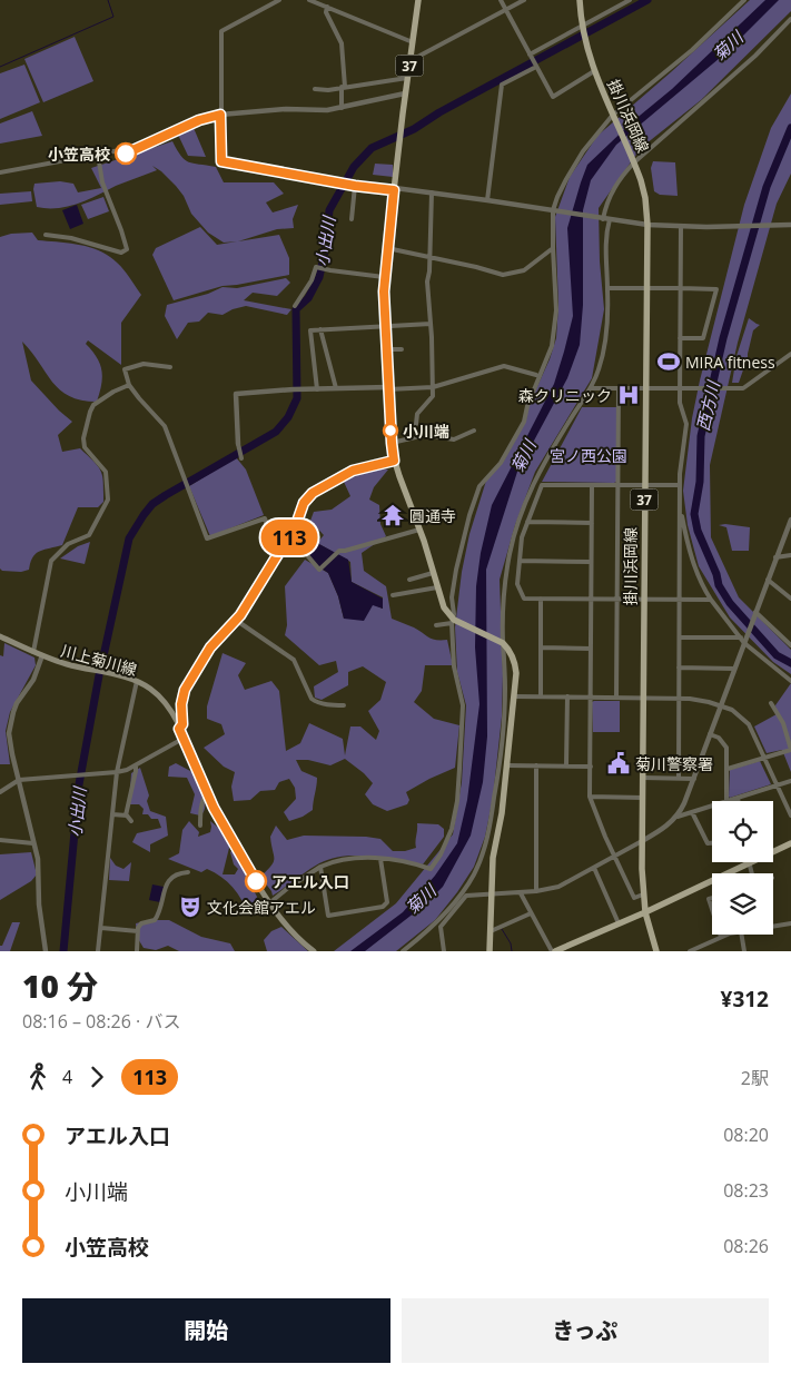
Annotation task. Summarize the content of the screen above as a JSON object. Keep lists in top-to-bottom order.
{
  "streets": {
    "main road": ["37", "掛川浜岡線", "川上菊川線"]
  },
  "water": ["菊川", "小出川", "西方川"],
  "parks": ["宮ノ西公園"],
  "places": {
    "other": ["小笠高校", "小川端", "アエル入口"],
    "sports": ["MIRA fitness"],
    "hospital": ["森クリニック"],
    "temple": ["圓通寺"],
    "public building": ["菊川警察署"],
    "theatre": ["文化会館アエル"]
  },
  "lines": ["bus line 113"],
  "page": {
    "on_map": "113",
    "heading": ["10 分", "08:16 – 08:26 · バス", "¥312"],
    "legs": ["4", "113", "2駅"],
    "list": [
      {
        "name": "アエル入口",
        "value": "08:20"
      },
      {
        "name": "小川端",
        "value": "08:23"
      },
      {
        "name": "小笠高校",
        "value": "08:26"
      }
    ],
    "buttons": ["開始", "きっぷ"]
  }
}
